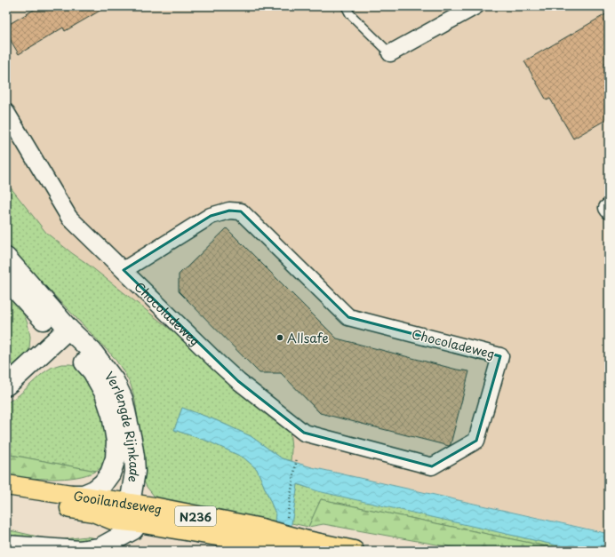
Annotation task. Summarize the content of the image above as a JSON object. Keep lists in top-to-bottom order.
{
  "streets": {
    "main road": ["Gooilandseweg", "N236"],
    "street": ["Chocoladeweg", "Verlengde Rijnkade"]
  },
  "crossings": [
    ["Verlengde Rijnkade", "Gooilandseweg"]
  ],
  "places": ["Allsafe"]
}
